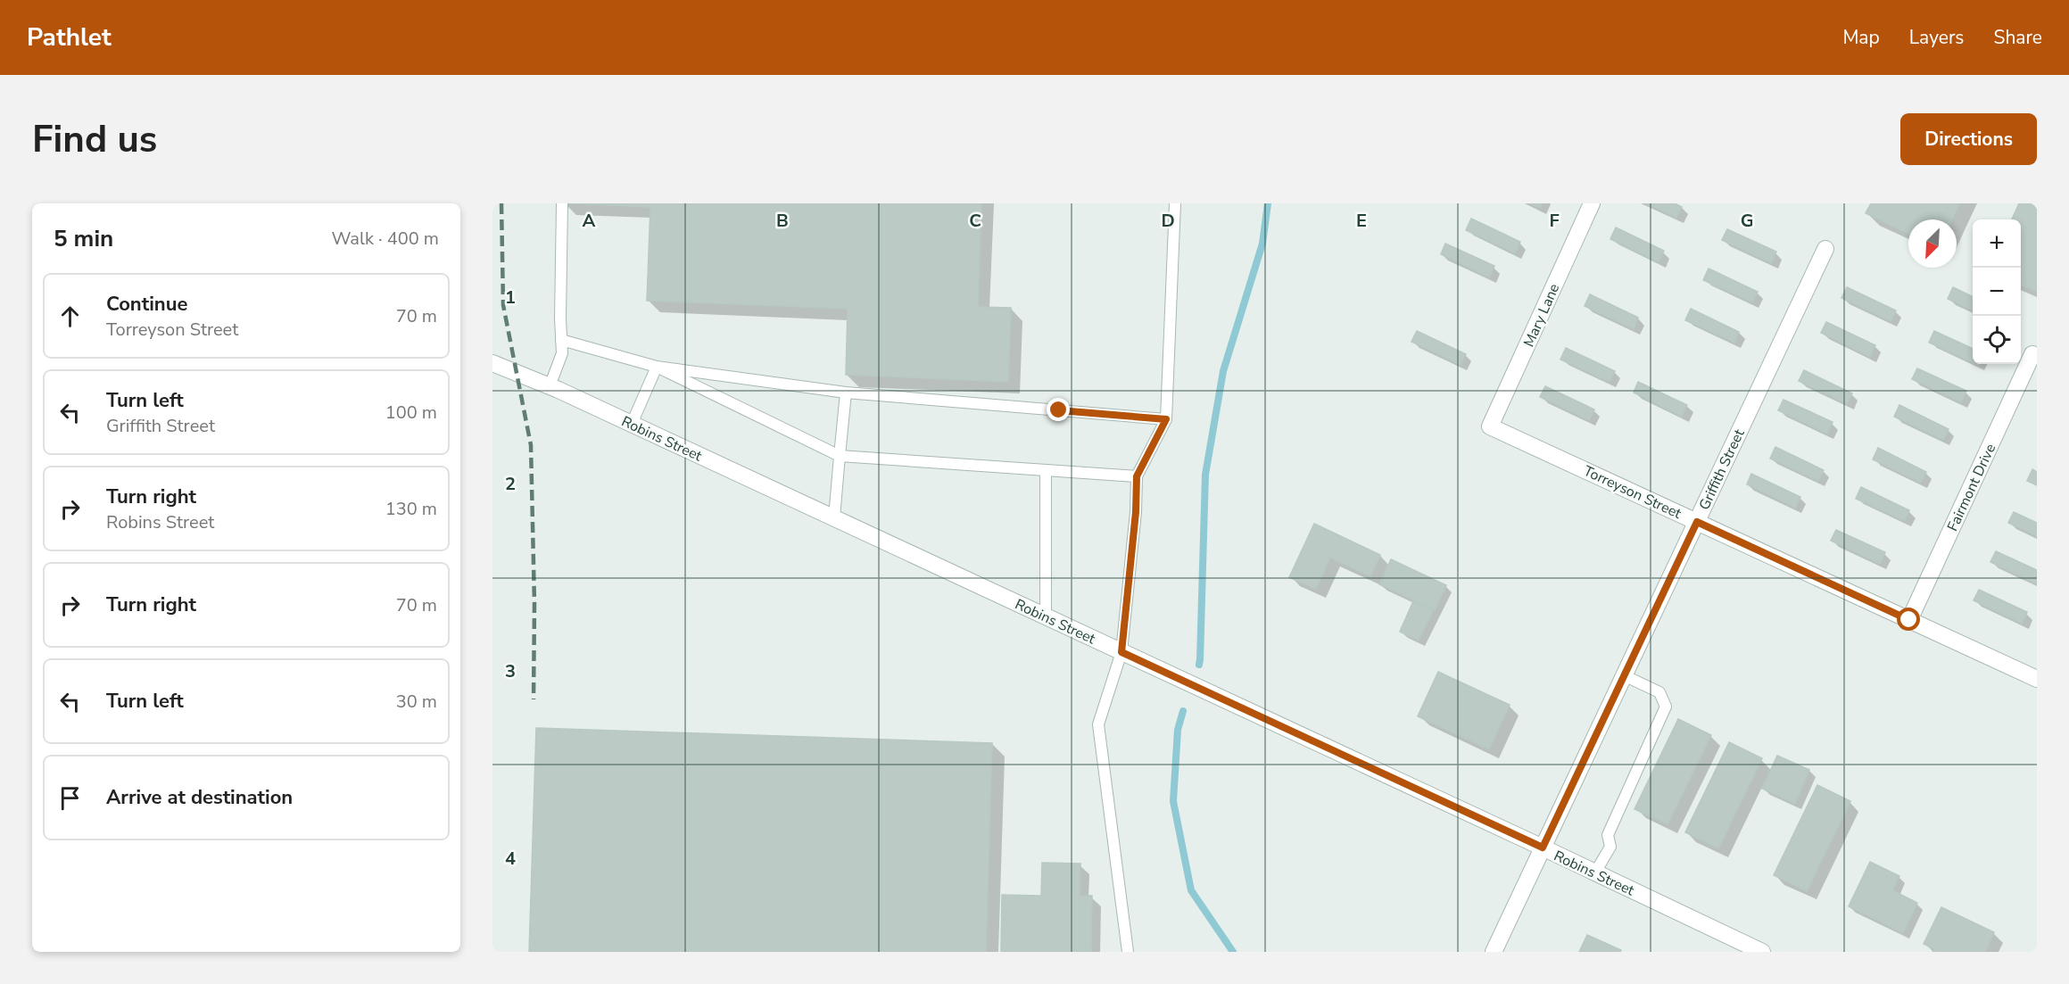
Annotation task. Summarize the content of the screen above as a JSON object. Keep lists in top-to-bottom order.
{
  "streets": {
    "street": [
      "Mary Lane",
      "Robins Street",
      "Griffith Street",
      "Fairmont Drive",
      "Torreyson Street"
    ]
  },
  "crossings": [
    ["Mary Lane", "Torreyson Street"],
    ["Robins Street", "Griffith Street"],
    ["Griffith Street", "Torreyson Street"],
    ["Fairmont Drive", "Torreyson Street"]
  ],
  "north": "bottom left",
  "page": {
    "header": "Pathlet",
    "nav": ["Map", "Layers", "Share"],
    "buttons": "Directions",
    "title": "Find us",
    "heading": ["5 min", "Walk · 400 m"],
    "map_buttons": ["+", "−"],
    "list": [
      ["Continue", "Torreyson Street", "70 m"],
      ["Turn left", "Griffith Street", "100 m"],
      ["Turn right", "Robins Street", "130 m"],
      ["Turn right", "70 m"],
      ["Turn left", "30 m"],
      "Arrive at destination"
    ]
  },
  "grid": {
    "columns": [
      "A",
      "B",
      "C",
      "D",
      "E",
      "F",
      "G"
    ],
    "rows": [
      "1",
      "2",
      "3",
      "4"
    ]
  }
}
